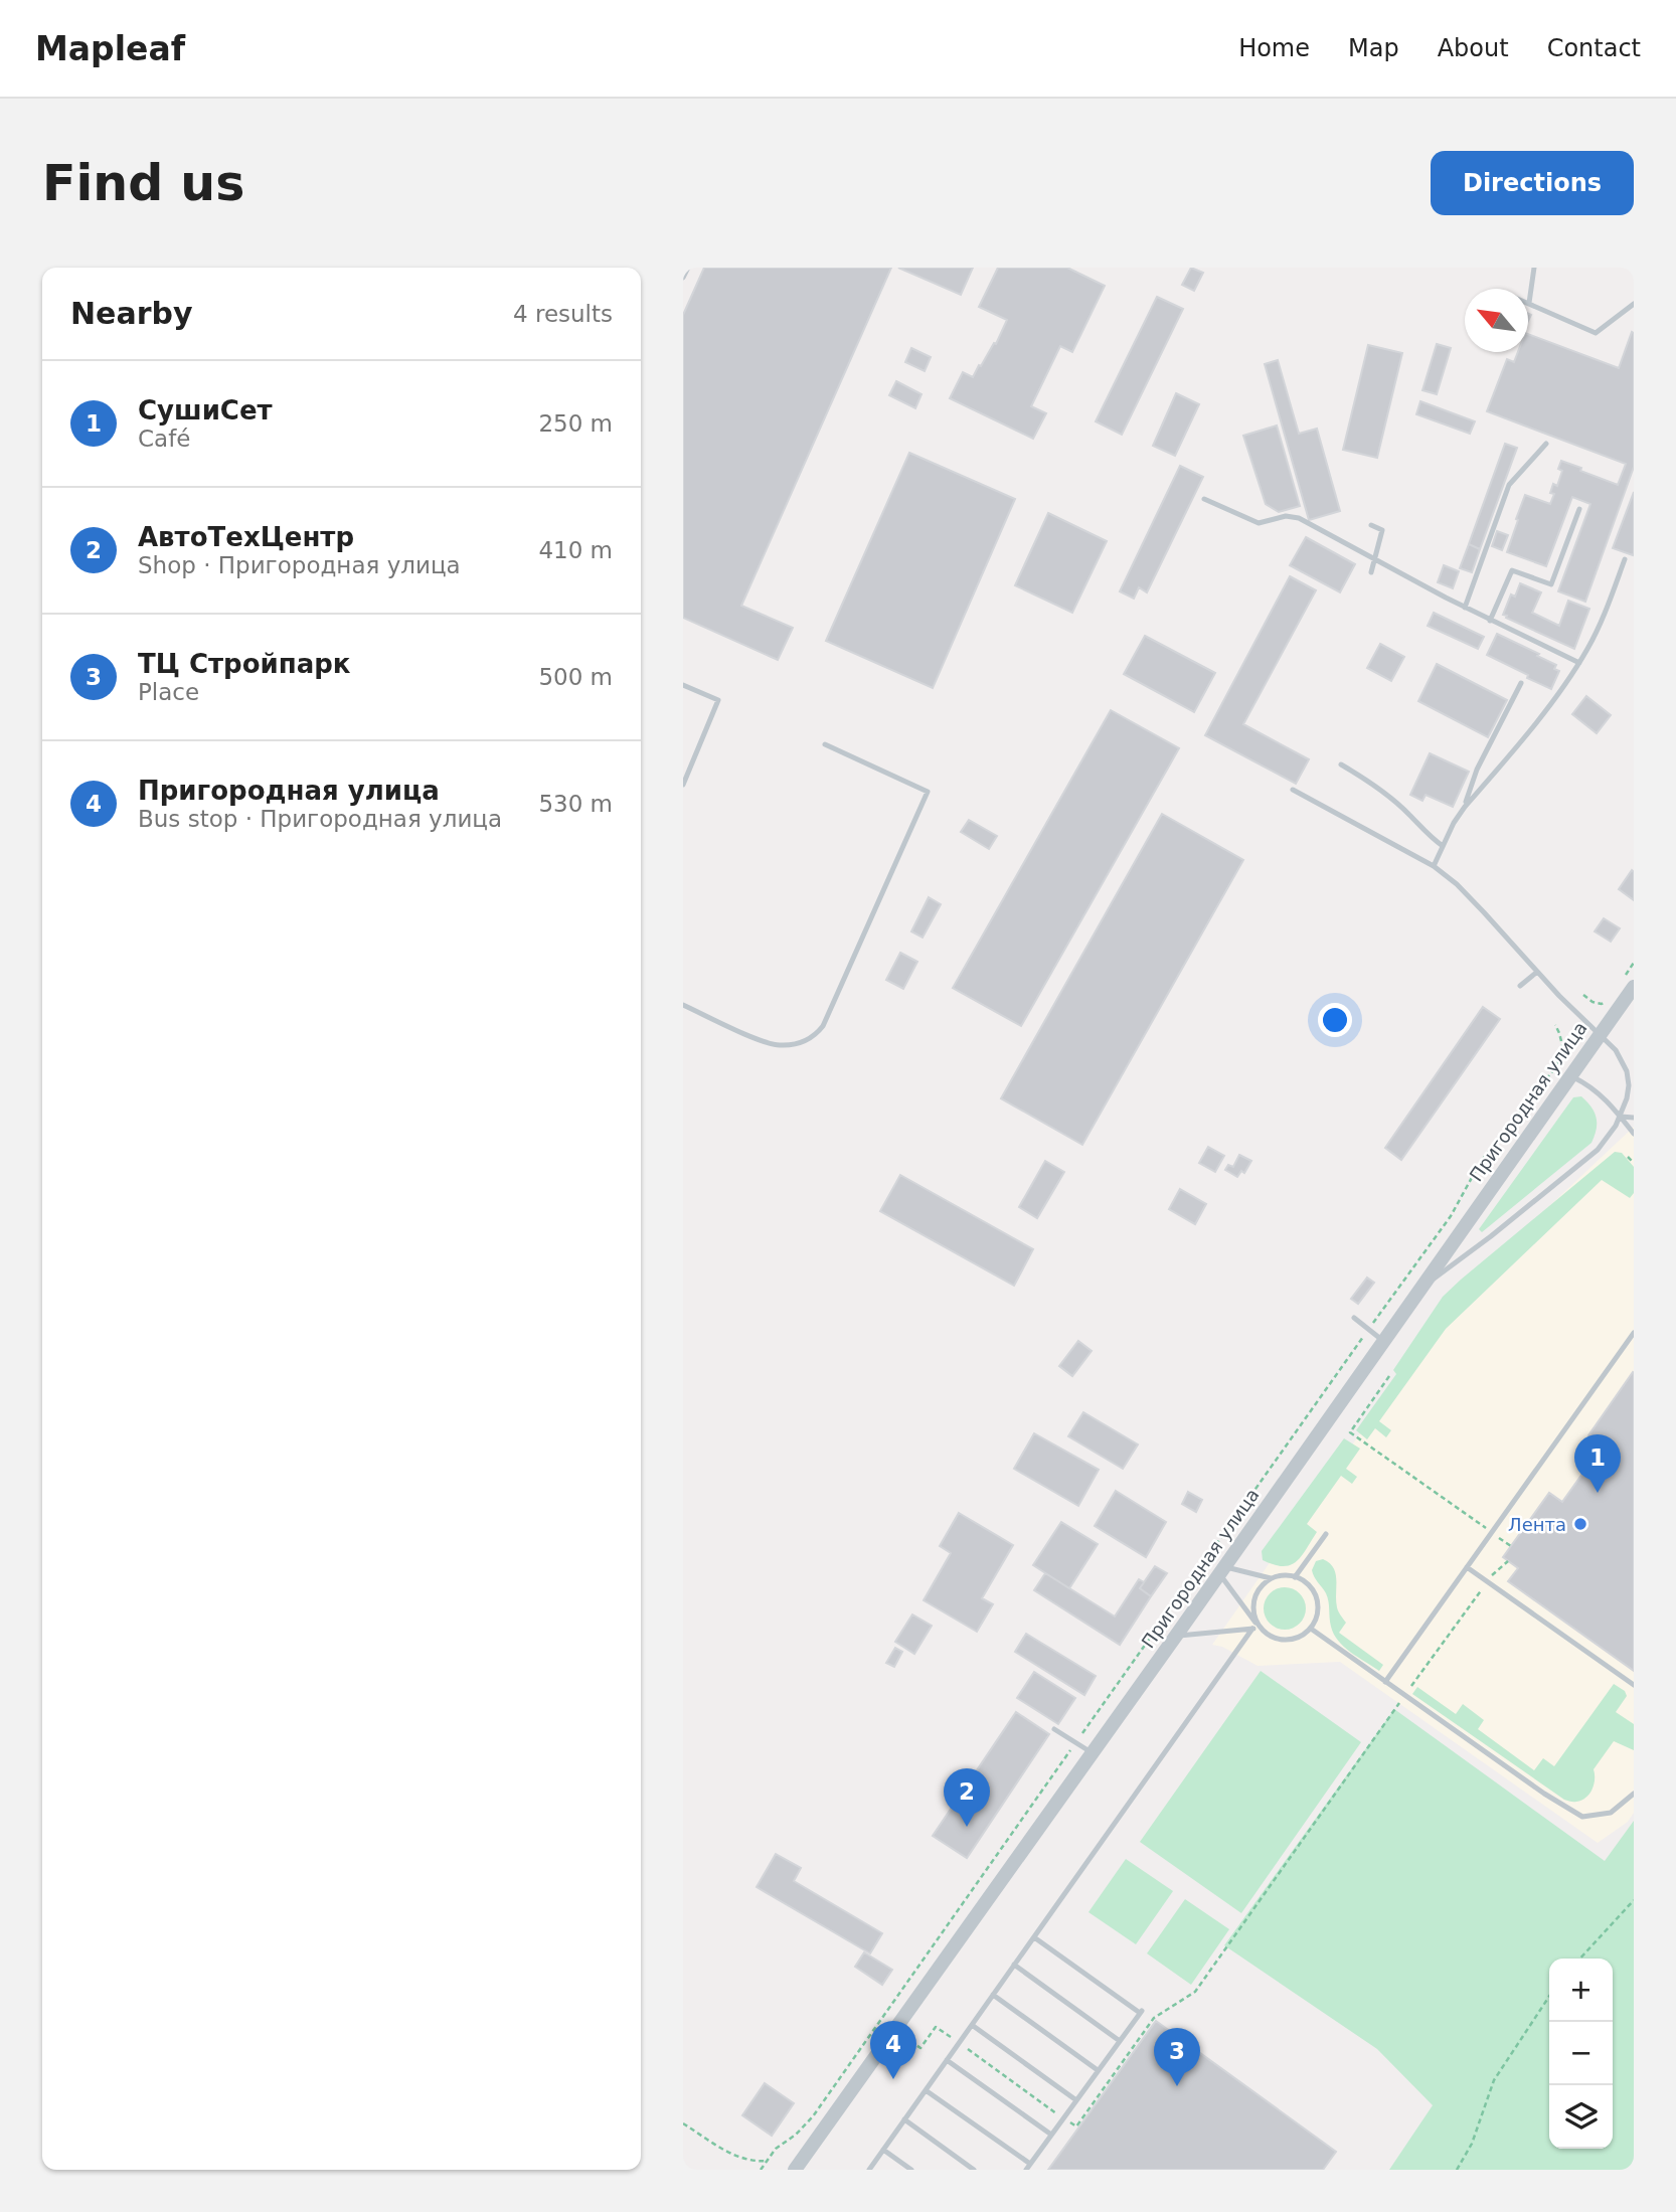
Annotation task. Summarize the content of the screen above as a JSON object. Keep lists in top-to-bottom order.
{
  "streets": {
    "street": ["Пригородная улица"]
  },
  "places": ["Лента"],
  "north": "top left",
  "page": {
    "header": "Mapleaf",
    "nav": [
      "Home",
      "Map",
      "About",
      "Contact"
    ],
    "buttons": "Directions",
    "title": "Find us",
    "heading": ["Nearby", "4 results"],
    "list": [
      {
        "mark": "1",
        "name": "СушиСет",
        "note": "Café",
        "value": "250 m"
      },
      {
        "mark": "2",
        "name": "АвтоТехЦентр",
        "note": "Shop · Пригородная улица",
        "value": "410 m"
      },
      {
        "mark": "3",
        "name": "ТЦ Стройпарк",
        "note": "Place",
        "value": "500 m"
      },
      {
        "mark": "4",
        "name": "Пригородная улица",
        "note": "Bus stop · Пригородная улица",
        "value": "530 m"
      }
    ],
    "pins": [
      "1",
      "2",
      "4",
      "3"
    ],
    "map_buttons": ["+", "−"]
  }
}
